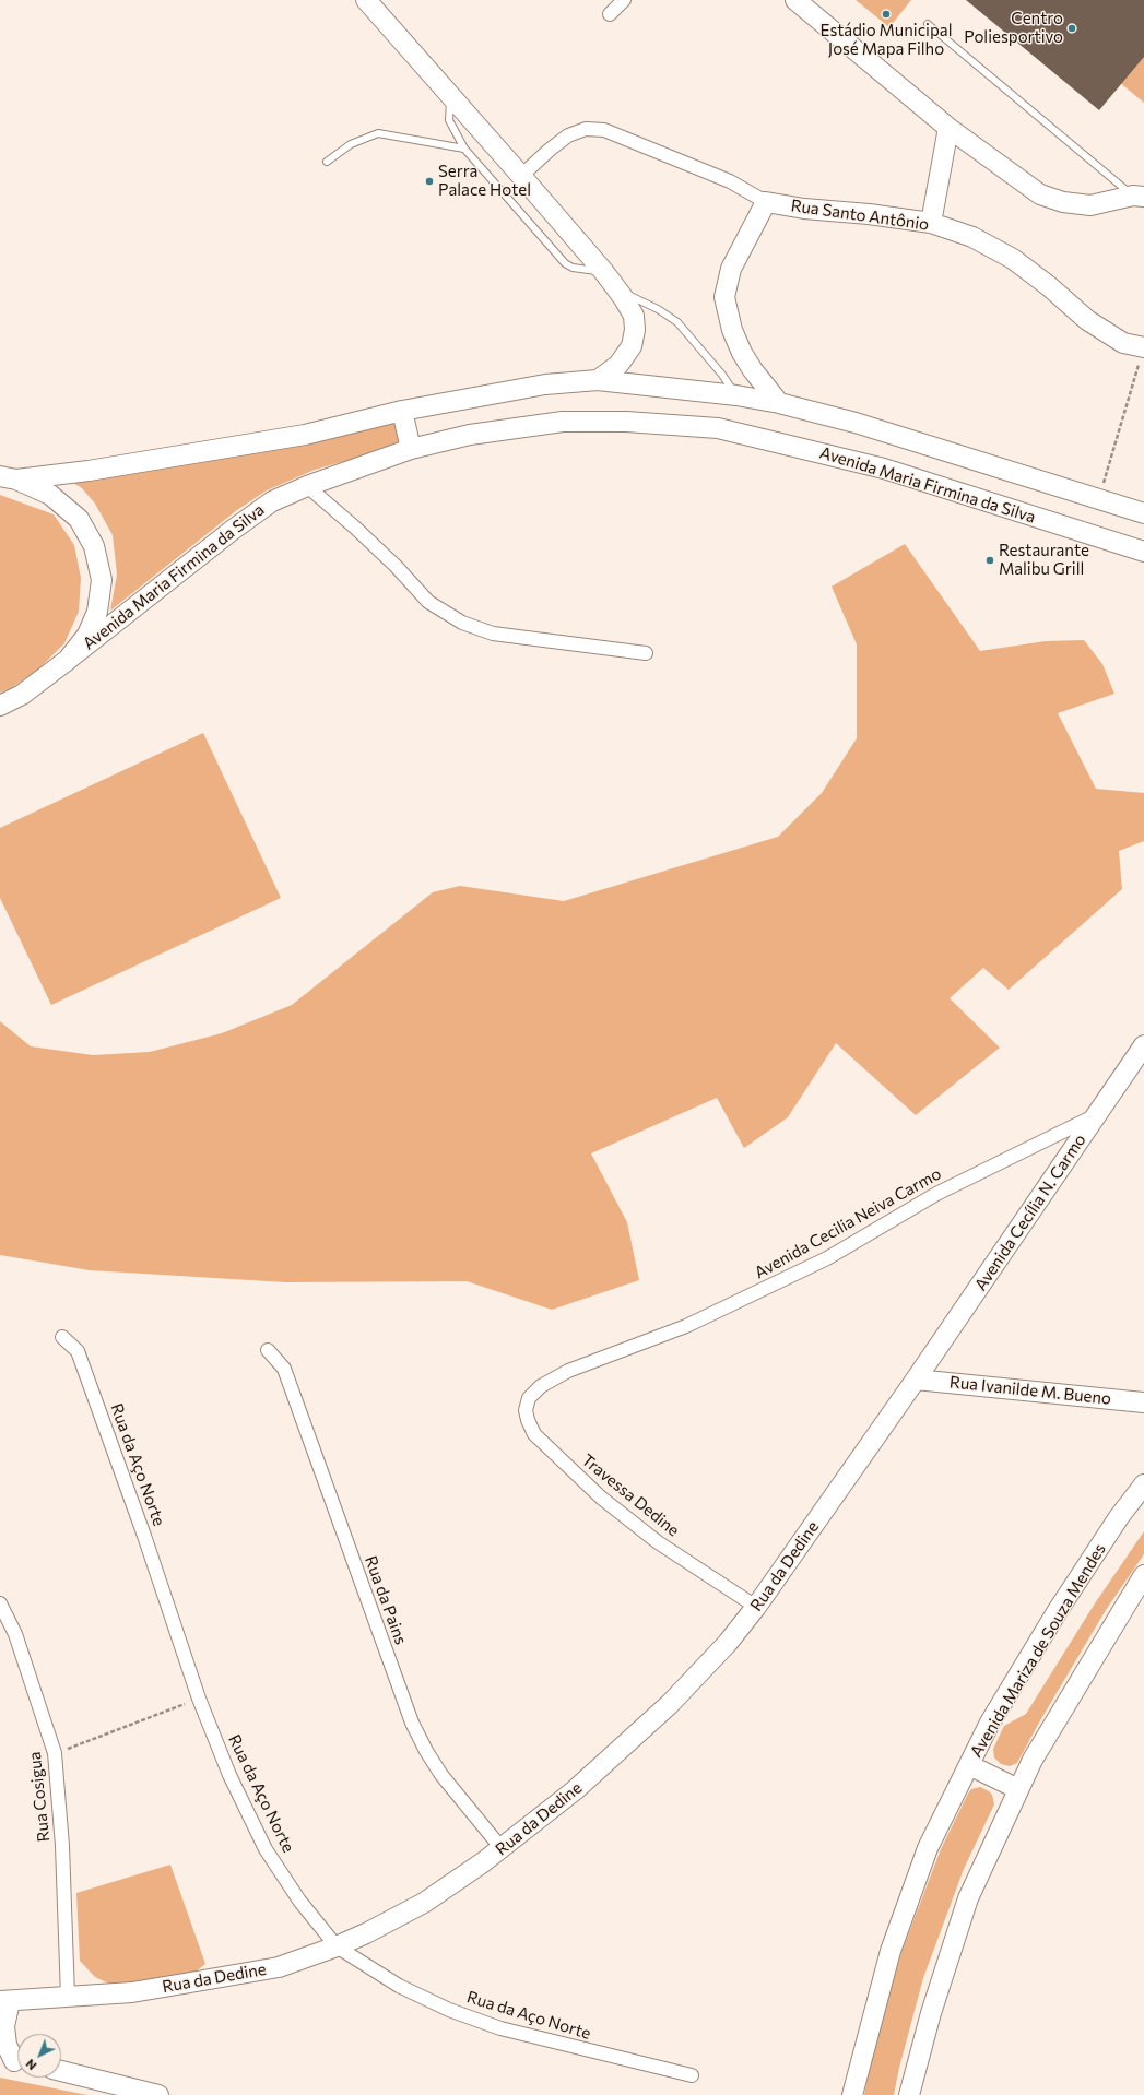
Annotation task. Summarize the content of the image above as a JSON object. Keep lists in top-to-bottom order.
{
  "streets": {
    "main road": [
      "Rua Santo Antônio",
      "Avenida Maria Firmina da Silva",
      "Avenida Cecília N. Carmo",
      "Rua Ivanilde M. Bueno",
      "Rua da Dedine",
      "Avenida Mariza de Souza Mendes"
    ],
    "street": [
      "Avenida Cecilia Neiva Carmo",
      "Rua da Aço Norte",
      "Travessa Dedine",
      "Rua da Pains",
      "Rua Cosigua"
    ]
  },
  "crossings": [
    ["Avenida Cecília N. Carmo", "Avenida Cecilia Neiva Carmo"],
    ["Avenida Cecília N. Carmo", "Rua Ivanilde M. Bueno"],
    ["Avenida Cecília N. Carmo", "Rua da Dedine"],
    ["Avenida Cecilia Neiva Carmo", "Travessa Dedine"],
    ["Rua Ivanilde M. Bueno", "Rua da Dedine"],
    ["Rua da Aço Norte", "Rua da Dedine"],
    ["Travessa Dedine", "Rua da Dedine"],
    ["Rua da Dedine", "Rua da Pains"],
    ["Rua da Dedine", "Rua Cosigua"]
  ],
  "places": [
    "Estádio Municipal José Mapa Filho",
    "Centro Poliesportivo",
    "Serra Palace Hotel",
    "Restaurante Malibu Grill"
  ],
  "north": "bottom left"
}
